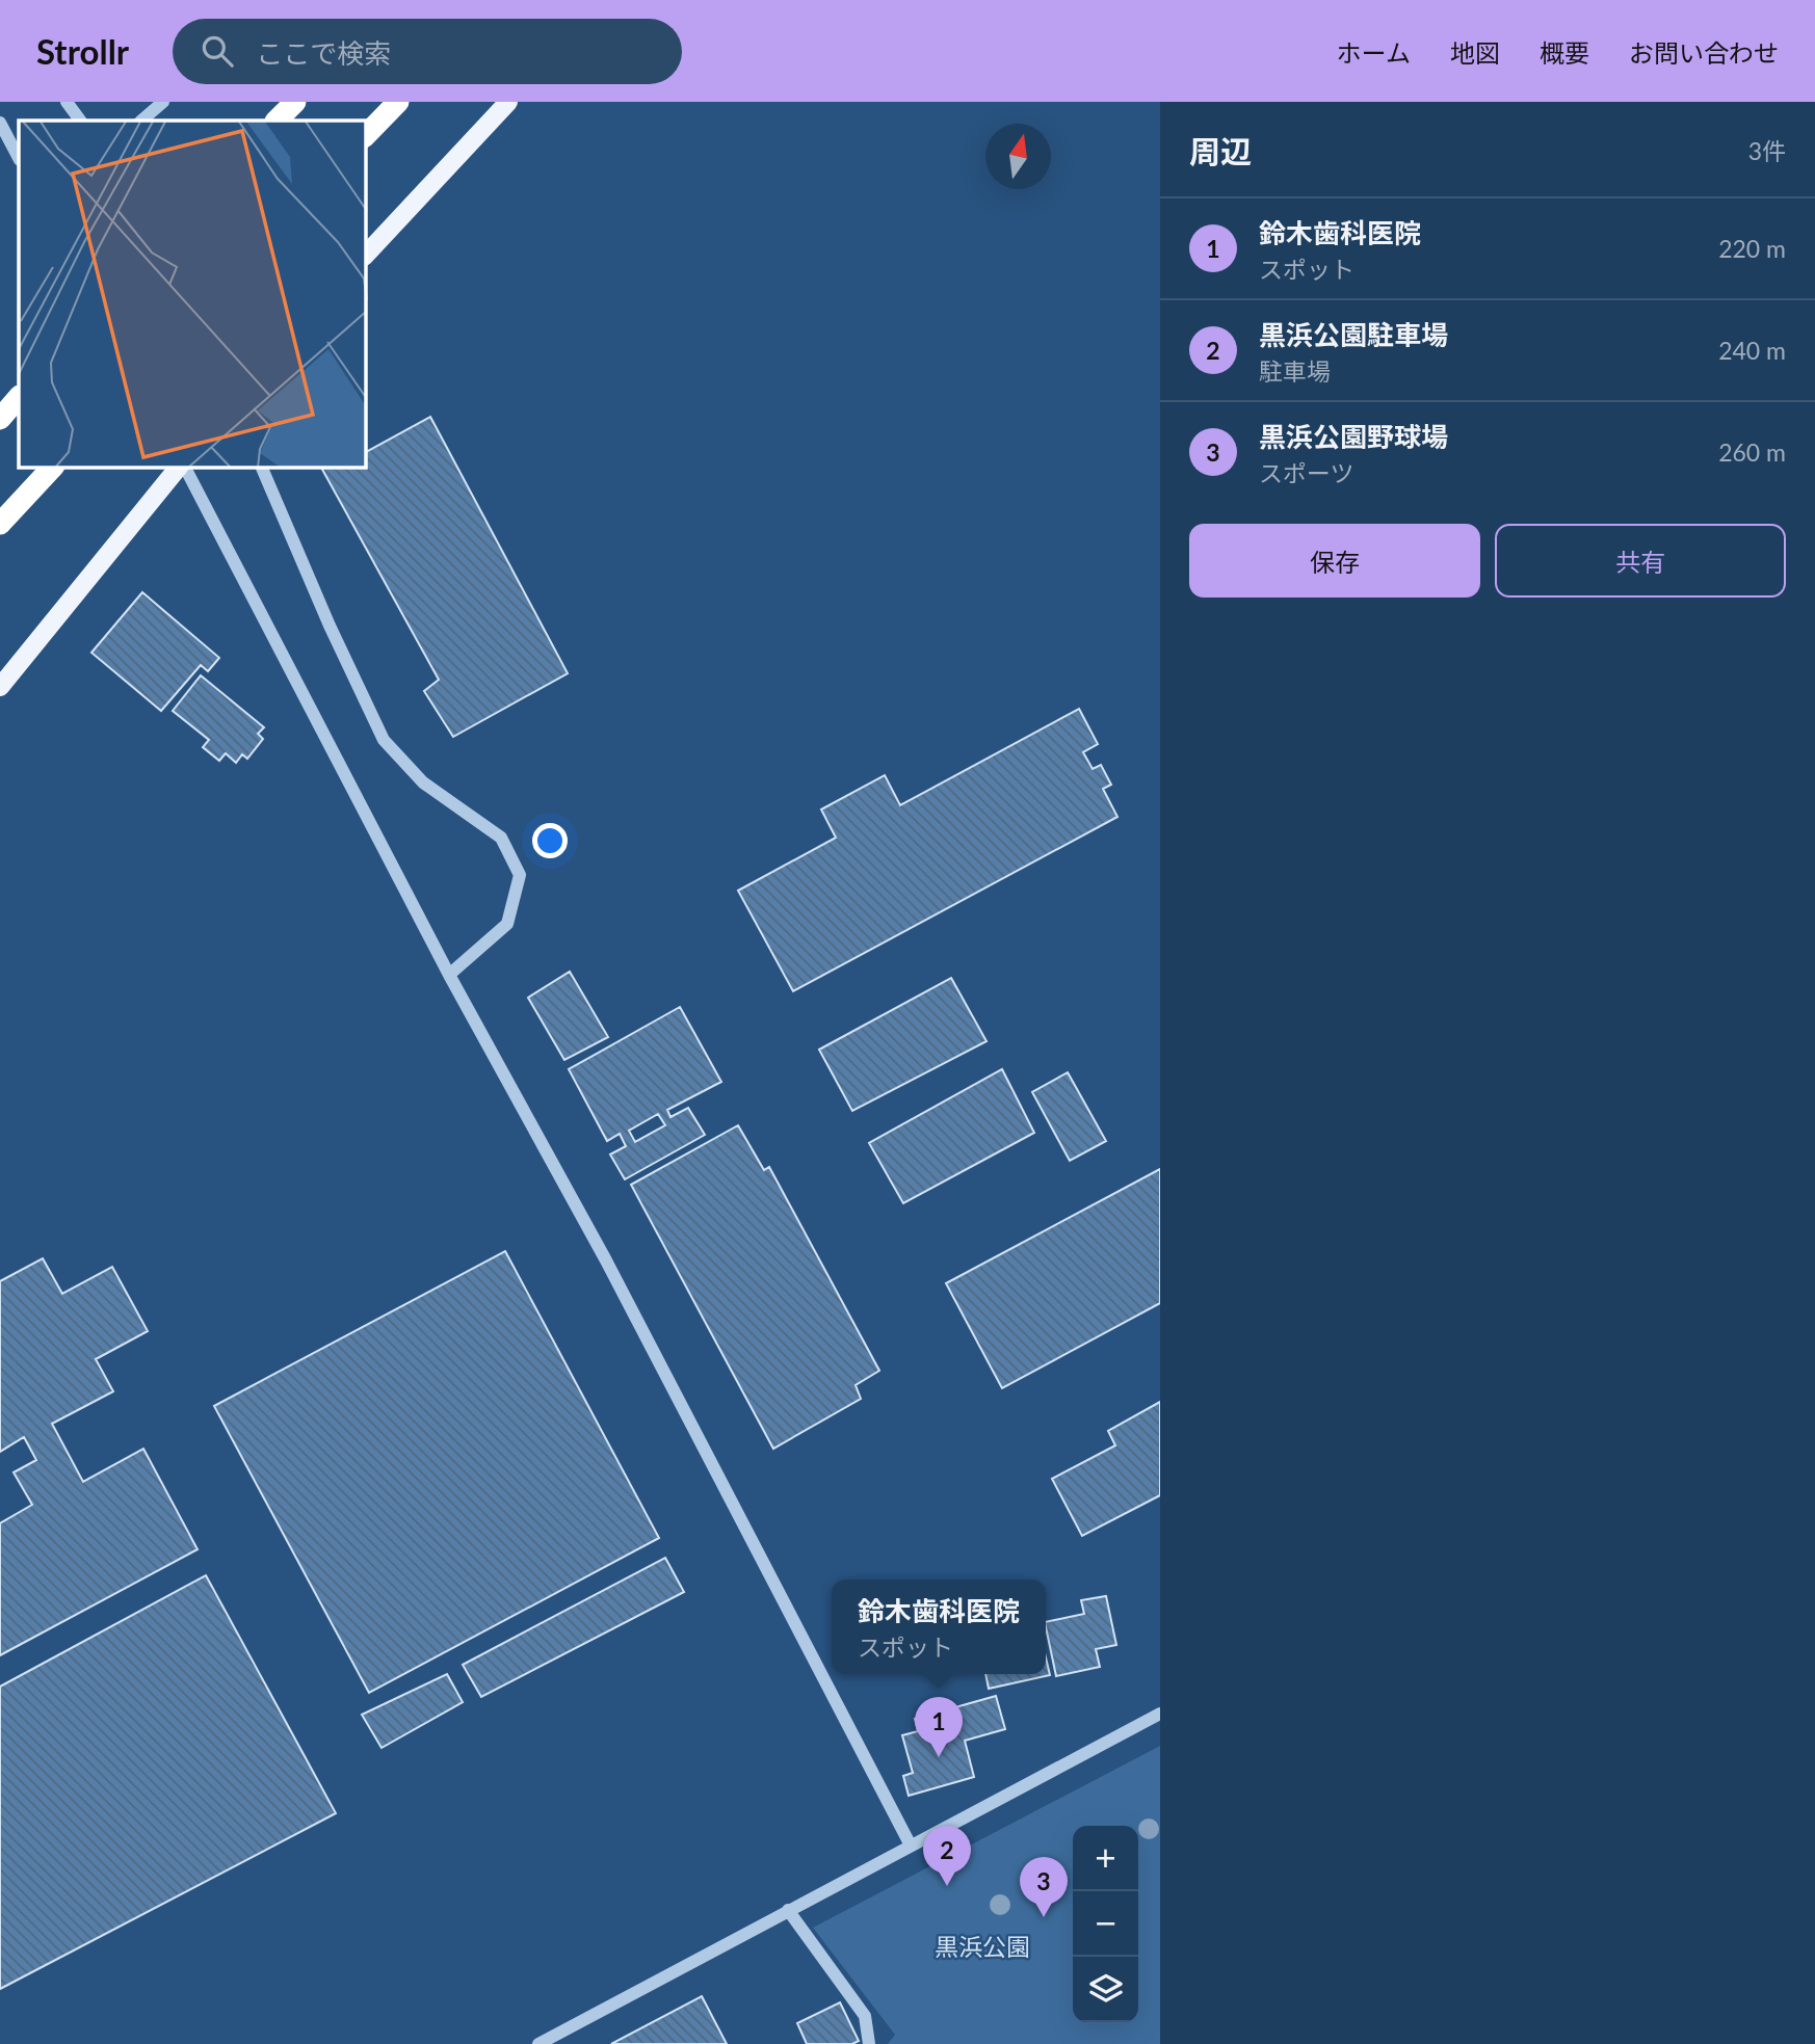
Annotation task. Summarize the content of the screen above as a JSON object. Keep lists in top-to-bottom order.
{
  "parks": ["黒浜公園"],
  "north": "top",
  "page": {
    "header": "Strollr",
    "search": "ここで検索",
    "nav": [
      "ホーム",
      "地図",
      "概要",
      "お問い合わせ"
    ],
    "heading": ["周辺", "3件"],
    "list": [
      {
        "mark": "1",
        "name": "鈴木歯科医院",
        "note": "スポット",
        "value": "220 m"
      },
      {
        "mark": "2",
        "name": "黒浜公園駐車場",
        "note": "駐車場",
        "value": "240 m"
      },
      {
        "mark": "3",
        "name": "黒浜公園野球場",
        "note": "スポーツ",
        "value": "260 m"
      }
    ],
    "buttons": ["保存", "共有"],
    "popup": ["鈴木歯科医院", "スポット"],
    "pins": ["1", "2", "3"],
    "map_buttons": ["+", "−"]
  }
}
